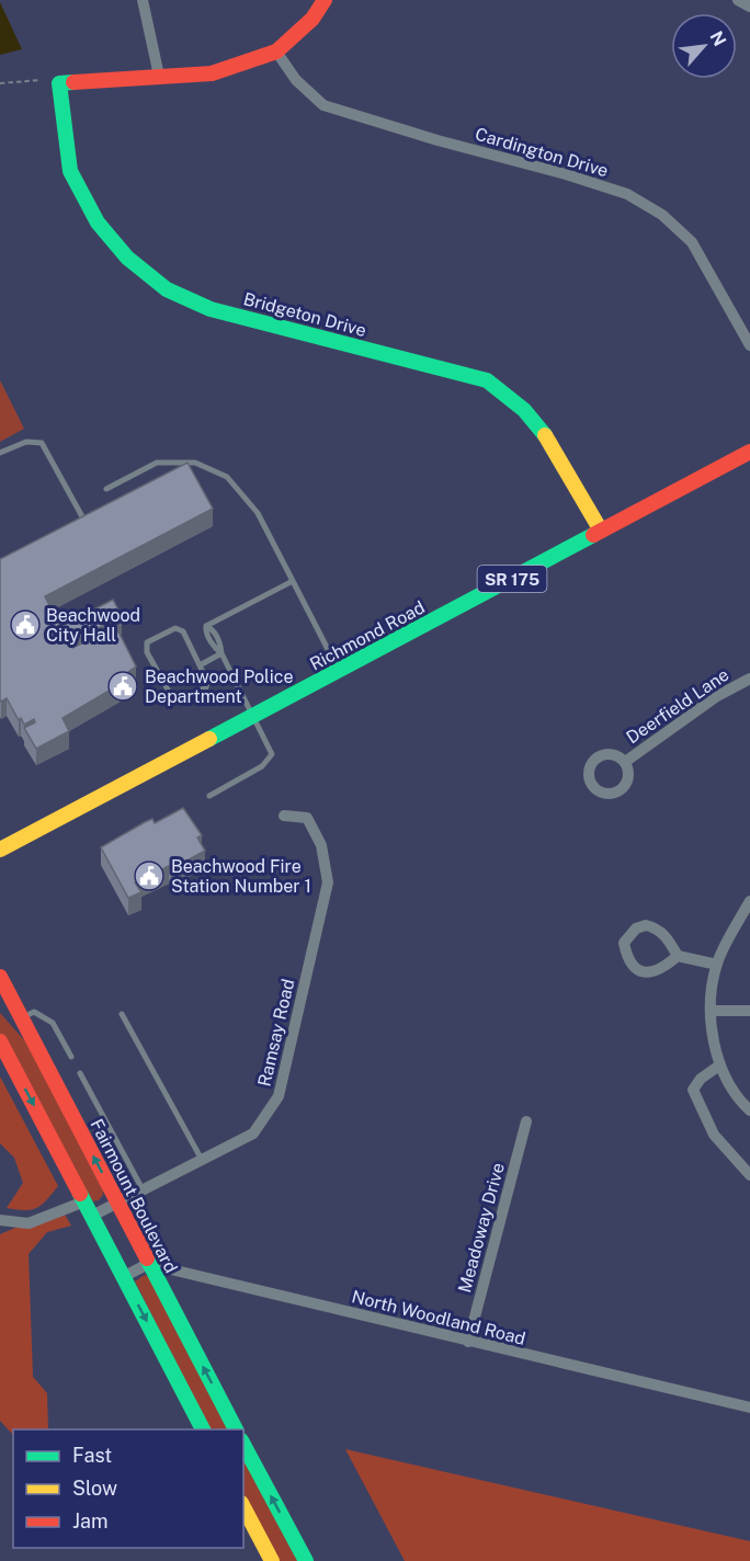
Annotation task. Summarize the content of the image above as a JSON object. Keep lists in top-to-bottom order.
{
  "streets": {
    "street": [
      "Cardington Drive",
      "Bridgeton Drive",
      "SR 175",
      "Richmond Road",
      "Deerfield Lane",
      "Ramsay Road",
      "Fairmount Boulevard",
      "Meadoway Drive",
      "North Woodland Road"
    ]
  },
  "crossings": [
    ["Bridgeton Drive", "Richmond Road"],
    ["Ramsay Road", "Fairmount Boulevard"],
    ["Fairmount Boulevard", "North Woodland Road"],
    ["Meadoway Drive", "North Woodland Road"]
  ],
  "places": {
    "public building": ["Beachwood City Hall", "Beachwood Police Department", "Beachwood Fire Station Number 1"]
  },
  "legend": ["Fast", "Slow", "Jam"],
  "north": "top right"
}
